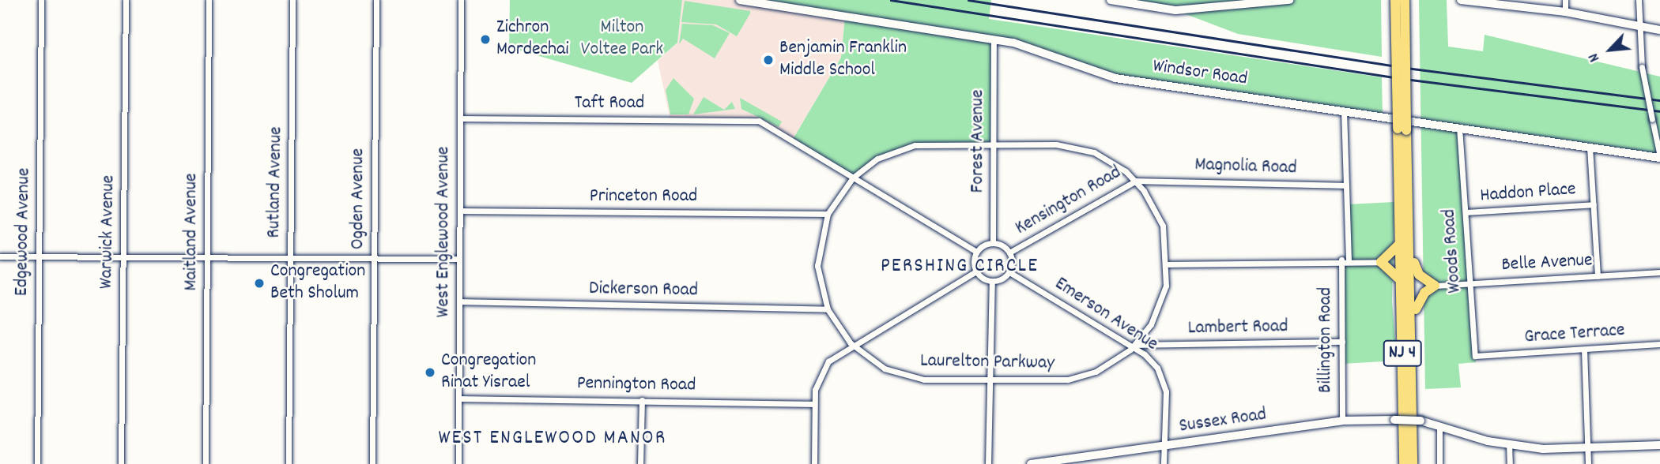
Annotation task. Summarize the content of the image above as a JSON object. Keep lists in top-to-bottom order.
{
  "streets": {
    "highway": ["NJ 4"],
    "street": [
      "Windsor Road",
      "Taft Road",
      "Forest Avenue",
      "Magnolia Road",
      "Rutland Avenue",
      "Haddon Place",
      "Princeton Road",
      "Ogden Avenue",
      "Kensington Road",
      "Edgewood Avenue",
      "Warwick Avenue",
      "Maitland Avenue",
      "West Englewood Avenue",
      "Woods Road",
      "Belle Avenue",
      "Dickerson Road",
      "Emerson Avenue",
      "Lambert Road",
      "Grace Terrace",
      "Billington Road",
      "Laurelton Parkway",
      "Pennington Road",
      "Sussex Road"
    ]
  },
  "crossings": [
    ["Windsor Road", "Forest Avenue"],
    ["Windsor Road", "Woods Road"],
    ["Windsor Road", "Billington Road"],
    ["Taft Road", "West Englewood Avenue"],
    ["Forest Avenue", "Kensington Road"],
    ["Forest Avenue", "Emerson Avenue"],
    ["Magnolia Road", "Kensington Road"],
    ["Magnolia Road", "Billington Road"],
    ["Haddon Place", "Woods Road"],
    ["Princeton Road", "West Englewood Avenue"],
    ["Kensington Road", "Emerson Avenue"],
    ["West Englewood Avenue", "Dickerson Road"],
    ["West Englewood Avenue", "Pennington Road"],
    ["Woods Road", "Belle Avenue"],
    ["Woods Road", "Grace Terrace"],
    ["Dickerson Road", "Laurelton Parkway"],
    ["Emerson Avenue", "Lambert Road"],
    ["Emerson Avenue", "Laurelton Parkway"],
    ["Emerson Avenue", "Sussex Road"],
    ["Lambert Road", "Billington Road"],
    ["Lambert Road", "Laurelton Parkway"],
    ["Billington Road", "Sussex Road"]
  ],
  "districts": ["PERSHING CIRCLE", "WEST ENGLEWOOD MANOR"],
  "parks": ["Milton Voltee Park"],
  "places": [
    "Zichron Mordechai",
    "Benjamin Franklin Middle School",
    "Congregation Beth Sholum",
    "Congregation Rinat Yisrael"
  ],
  "north": "bottom left"
}
